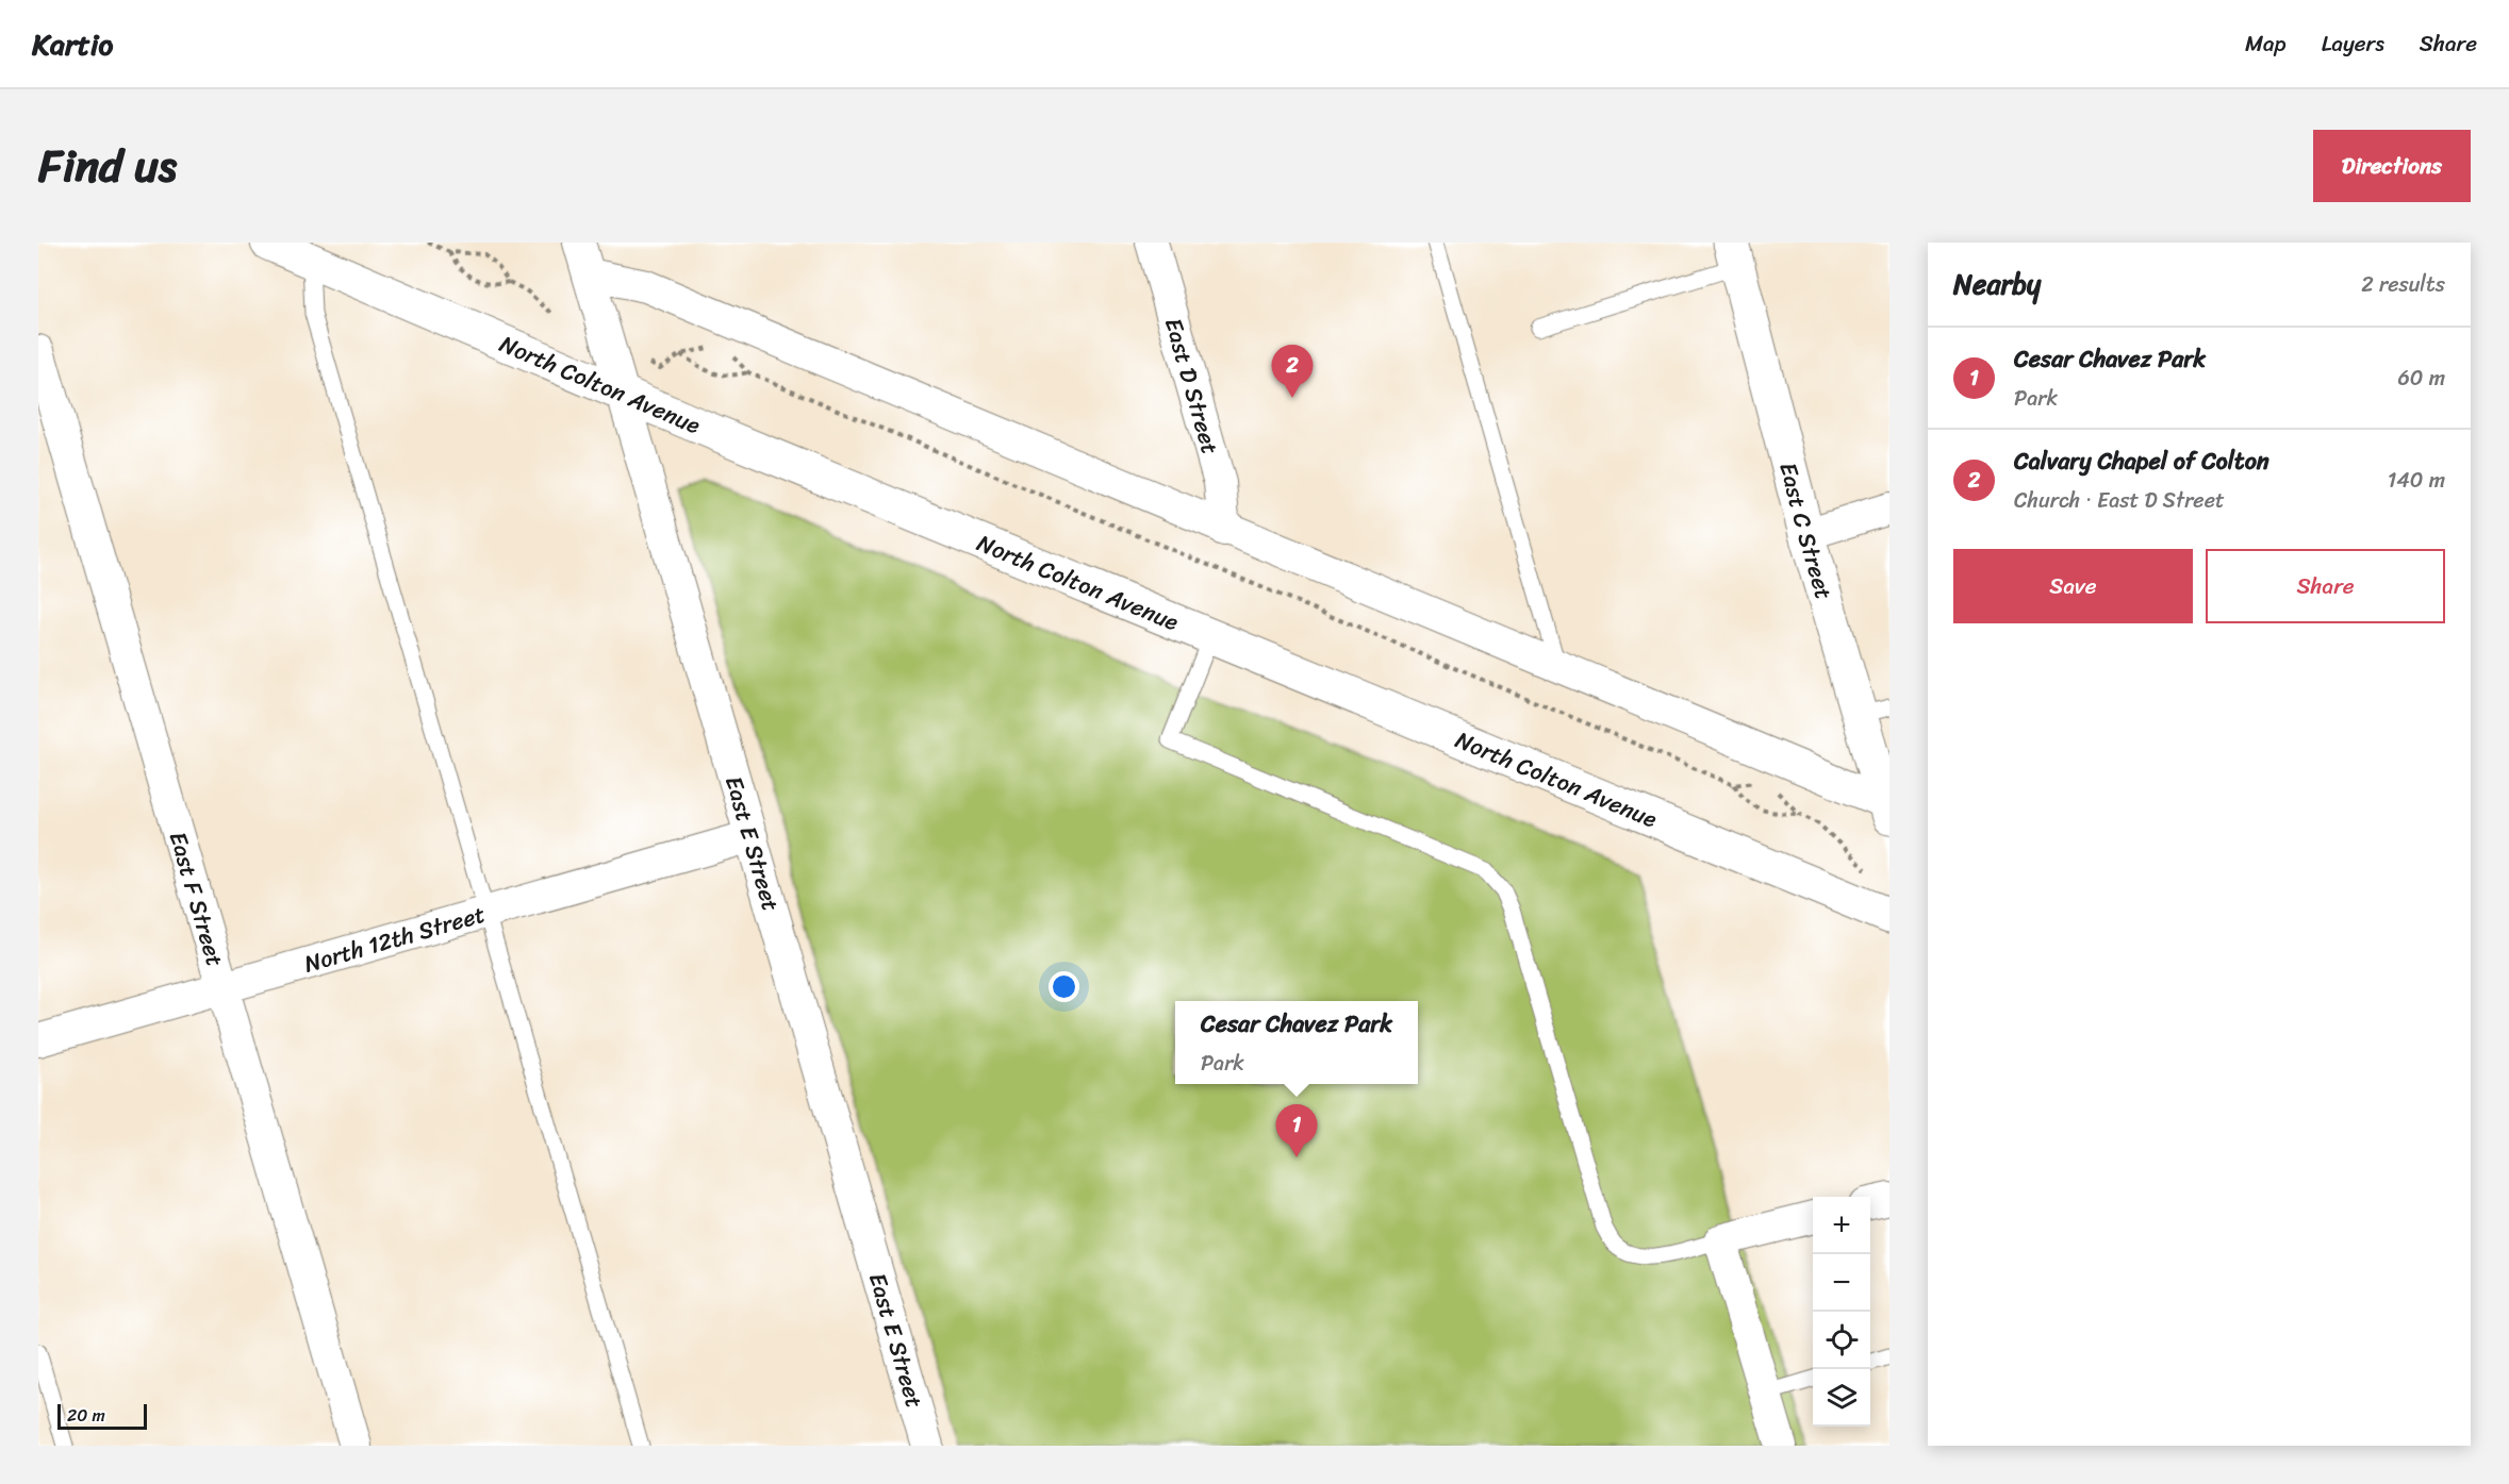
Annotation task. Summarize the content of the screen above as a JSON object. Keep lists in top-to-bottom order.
{
  "streets": {
    "street": [
      "North Colton Avenue",
      "East D Street",
      "East C Street",
      "East E Street",
      "East F Street",
      "North 12th Street"
    ]
  },
  "crossings": [
    ["North Colton Avenue", "East E Street"],
    ["East E Street", "North 12th Street"],
    ["East F Street", "North 12th Street"]
  ],
  "scale_bar": "20 m",
  "page": {
    "header": "Kartio",
    "nav": ["Map", "Layers", "Share"],
    "title": "Find us",
    "buttons": [
      "Directions",
      ["Save", "Share"]
    ],
    "heading": ["Nearby", "2 results"],
    "list": [
      {
        "mark": "1",
        "name": "Cesar Chavez Park",
        "note": "Park",
        "value": "60 m"
      },
      {
        "mark": "2",
        "name": "Calvary Chapel of Colton",
        "note": "Church · East D Street",
        "value": "140 m"
      }
    ],
    "pins": ["2", "1"],
    "popup": ["Cesar Chavez Park", "Park"],
    "map_buttons": ["+", "−"],
    "scale": "20 m"
  }
}
